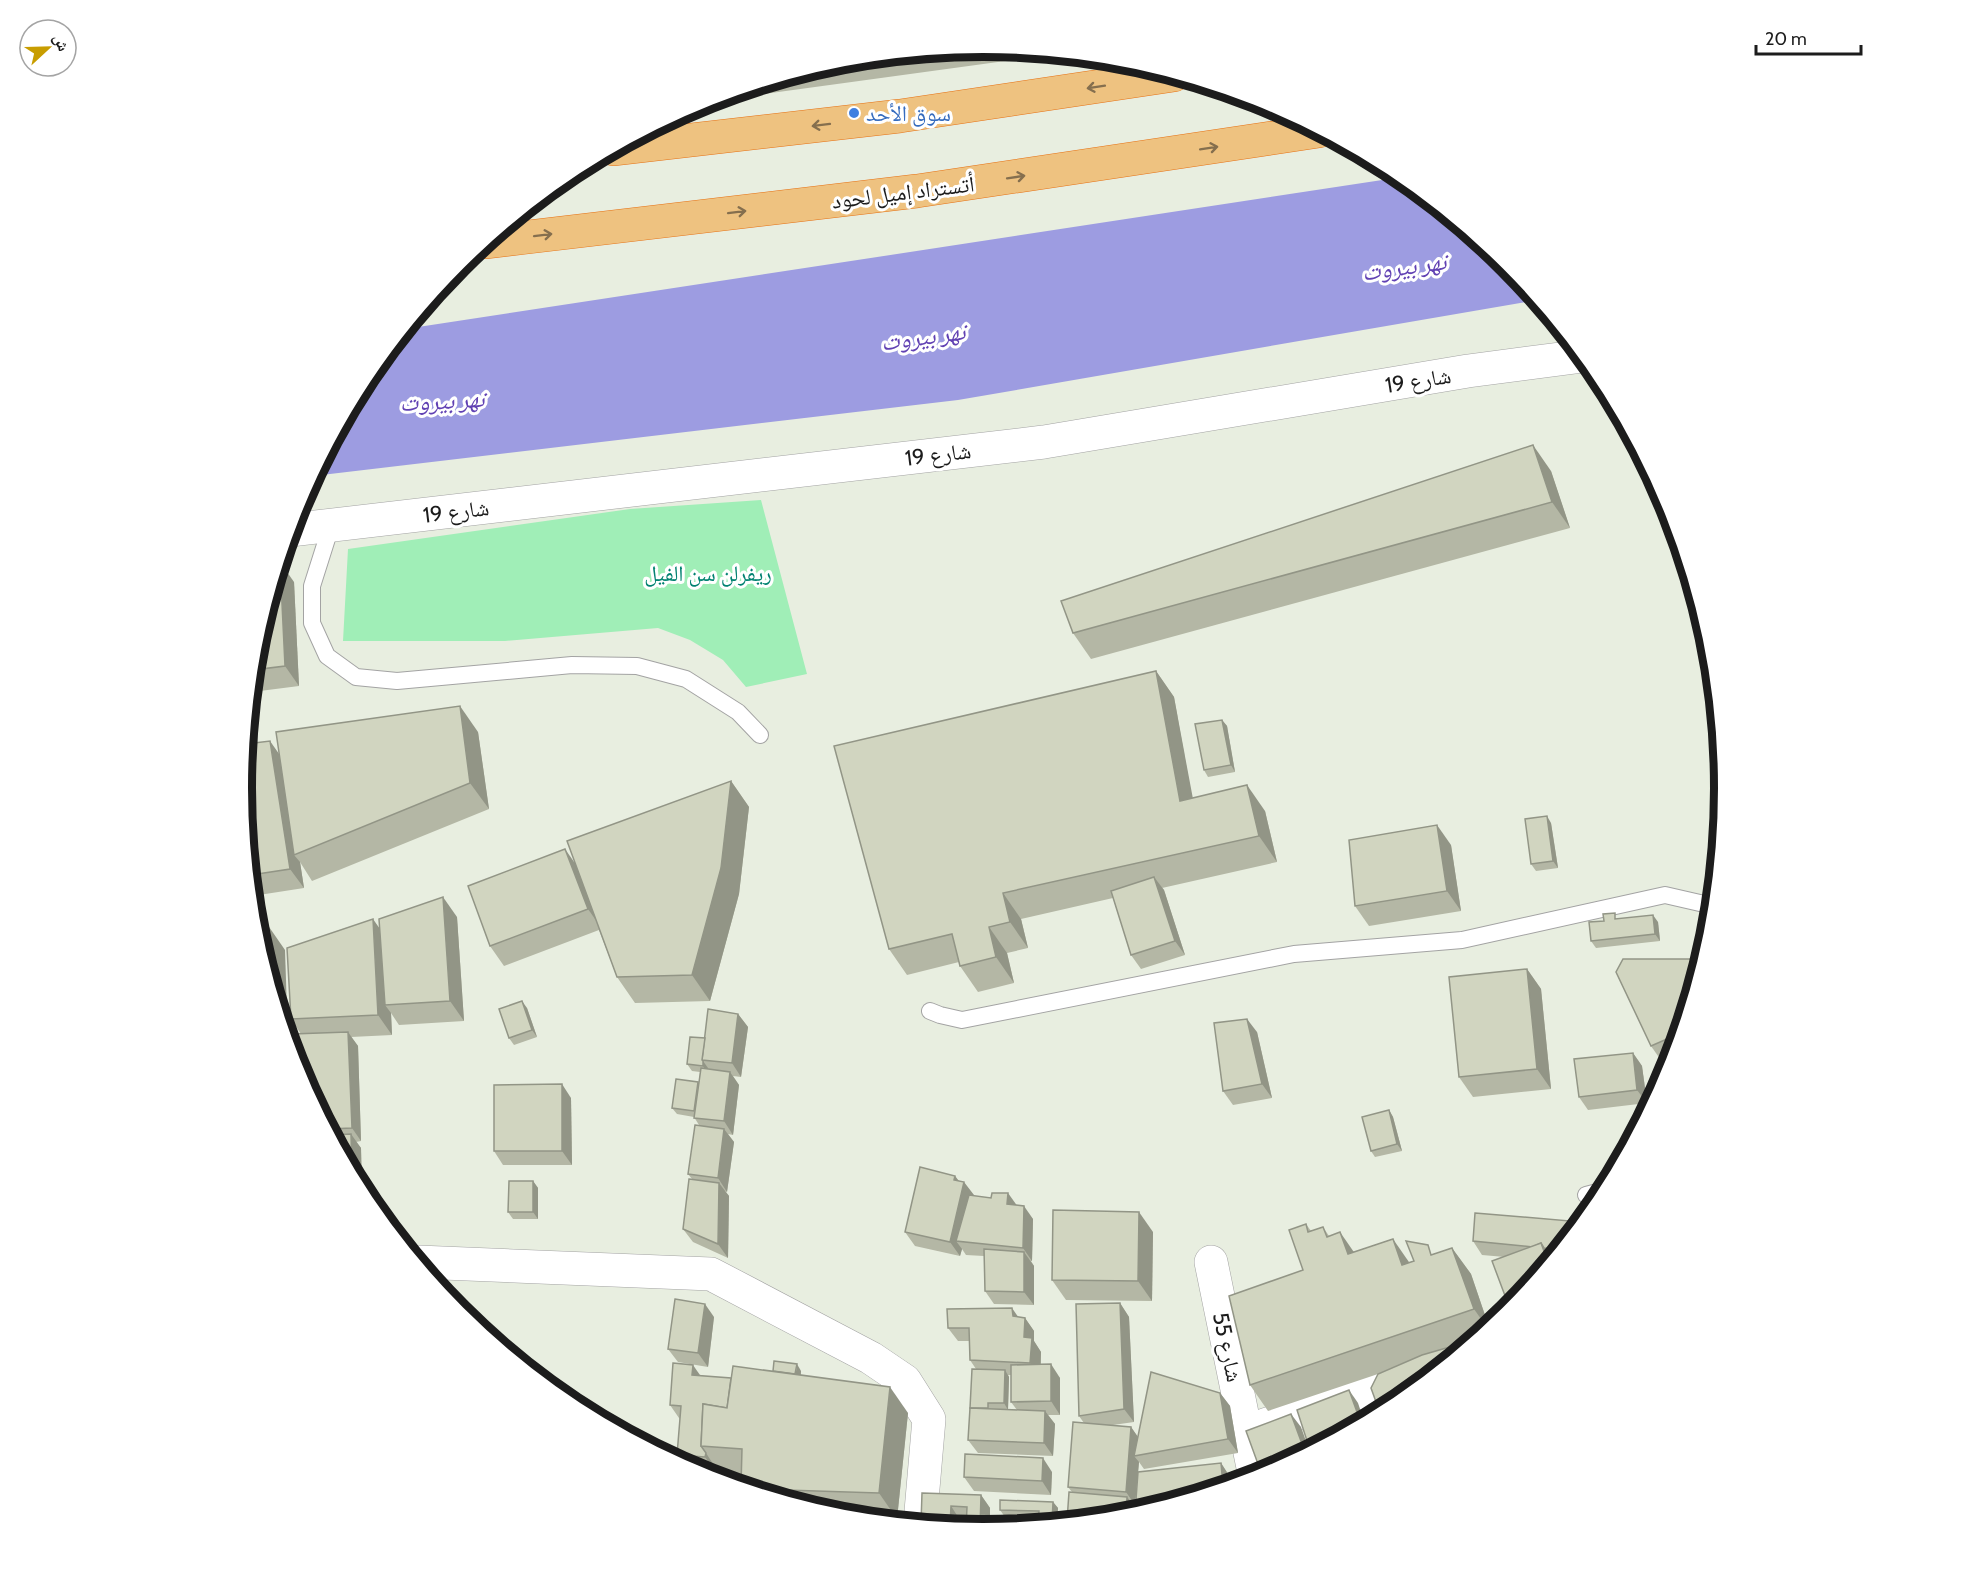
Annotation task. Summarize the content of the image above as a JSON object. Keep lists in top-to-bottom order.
{
  "streets": {
    "highway": ["أتستراد إميل لحود"],
    "street": ["شارع 19", "شارع 55"]
  },
  "water": ["نهر بيروت"],
  "parks": ["ريفرلن سن الفيل"],
  "places": ["سوق الأحد"],
  "scale_bar": "20 m",
  "north": "right"
}
